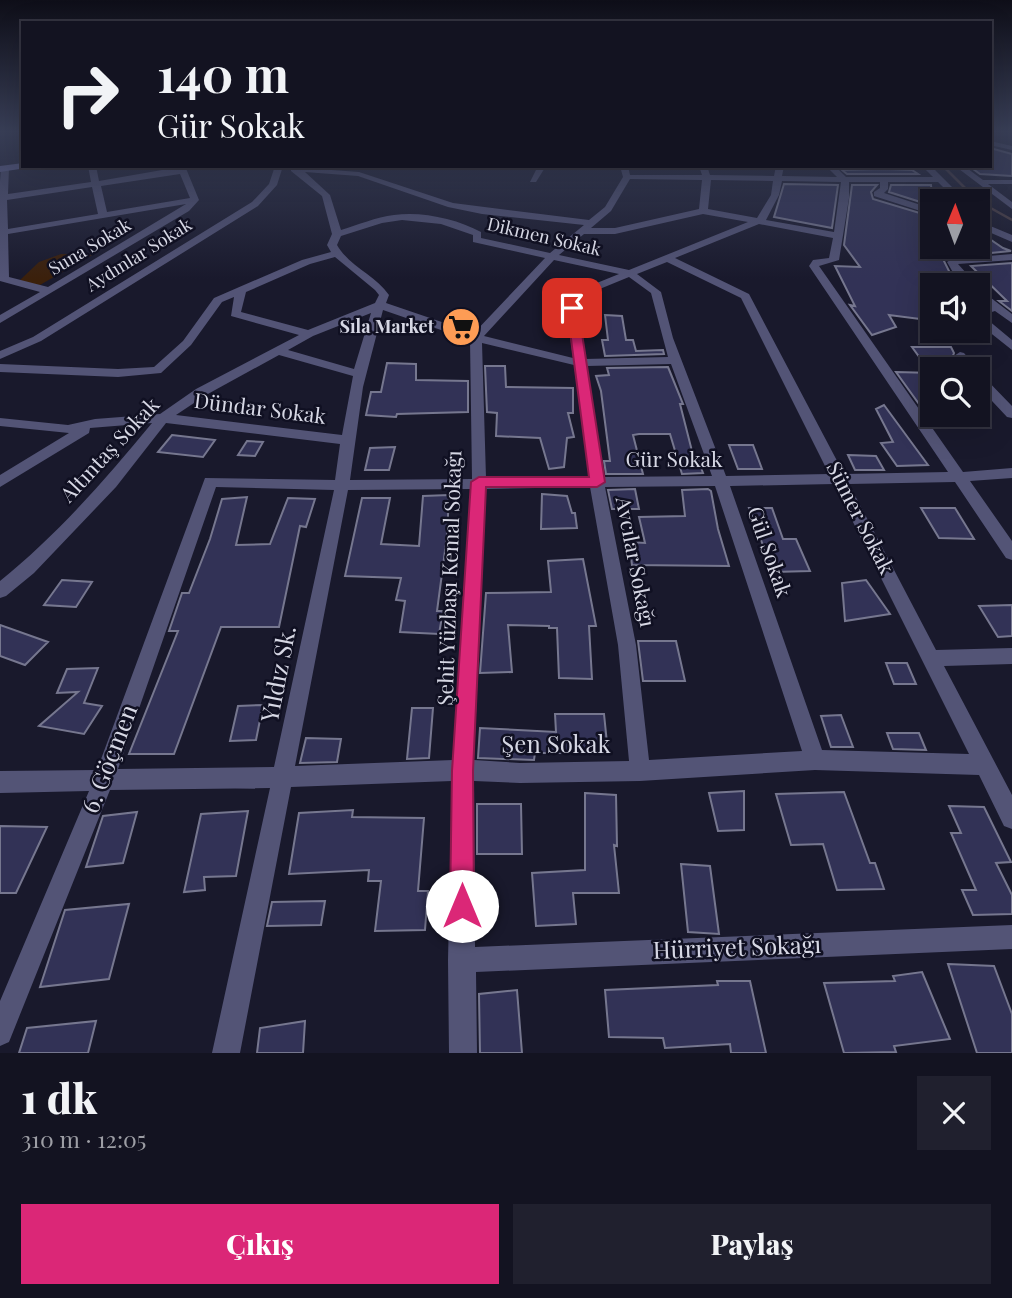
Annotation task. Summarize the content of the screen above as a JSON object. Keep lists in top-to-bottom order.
{
  "streets": {
    "street": [
      "Dikmen Sokak",
      "Suna Sokak",
      "Aydınlar Sokak",
      "Dündar Sokak",
      "Altıntaş Sokak",
      "Gür Sokak",
      "Sümer Sokak",
      "Gül Sokak",
      "Avcılar Sokağı",
      "Şehit Yüzbaşı Kemal Sokağı",
      "Yıldız Sk.",
      "Şen Sokak",
      "6. Göçmen",
      "Hürriyet Sokağı"
    ]
  },
  "crossings": [
    ["Dikmen Sokak", "Gül Sokak"],
    ["Dikmen Sokak", "Avcılar Sokağı"],
    ["Dündar Sokak", "Altıntaş Sokak"],
    ["Dündar Sokak", "Yıldız Sk."],
    ["Altıntaş Sokak", "Yıldız Sk."],
    ["Gür Sokak", "Sümer Sokak"],
    ["Gür Sokak", "Gül Sokak"],
    ["Gür Sokak", "Avcılar Sokağı"],
    ["Gür Sokak", "Şehit Yüzbaşı Kemal Sokağı"],
    ["Gür Sokak", "Yıldız Sk."],
    ["Gür Sokak", "6. Göçmen"],
    ["Sümer Sokak", "Avcılar Sokağı"],
    ["Sümer Sokak", "Şen Sokak"],
    ["Gül Sokak", "Avcılar Sokağı"],
    ["Gül Sokak", "Şen Sokak"],
    ["Avcılar Sokağı", "Şen Sokak"],
    ["Şehit Yüzbaşı Kemal Sokağı", "Şen Sokak"],
    ["Şehit Yüzbaşı Kemal Sokağı", "Hürriyet Sokağı"],
    ["Yıldız Sk.", "Şen Sokak"],
    ["Şen Sokak", "6. Göçmen"]
  ],
  "places": {
    "supermarket": ["Sıla Market"]
  },
  "north": "top",
  "page": {
    "turn": ["140 m", "Gür Sokak"],
    "heading": ["1 dk", "310 m · 12:05"],
    "buttons": ["Çıkış", "Paylaş"]
  }
}
